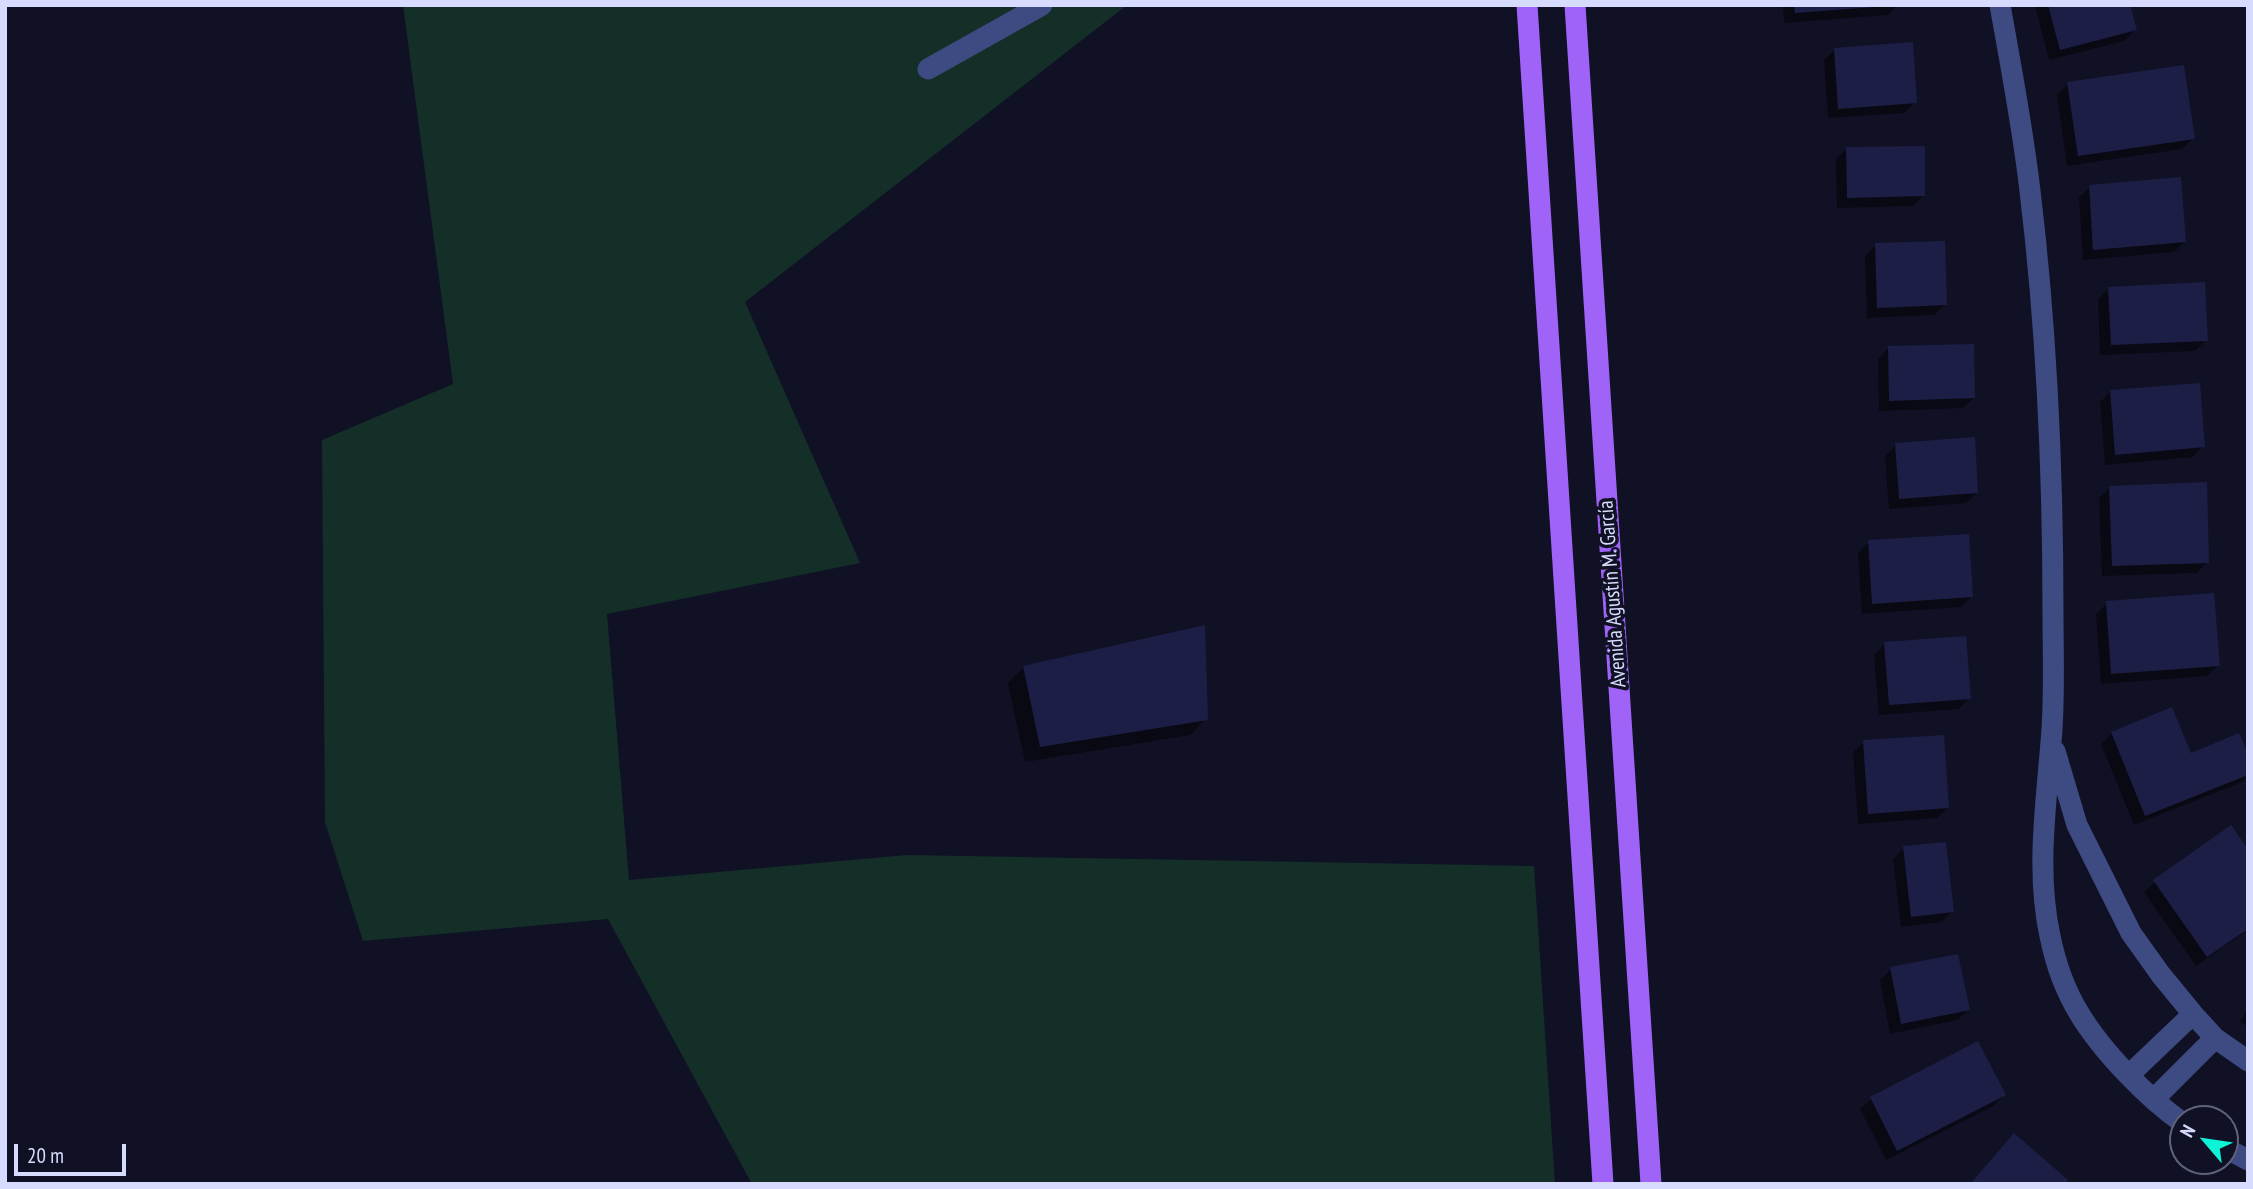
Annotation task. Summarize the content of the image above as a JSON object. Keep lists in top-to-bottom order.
{
  "streets": {
    "main road": ["Avenida Agustín M. García"]
  },
  "scale_bar": "20 m",
  "north": "top left"
}
